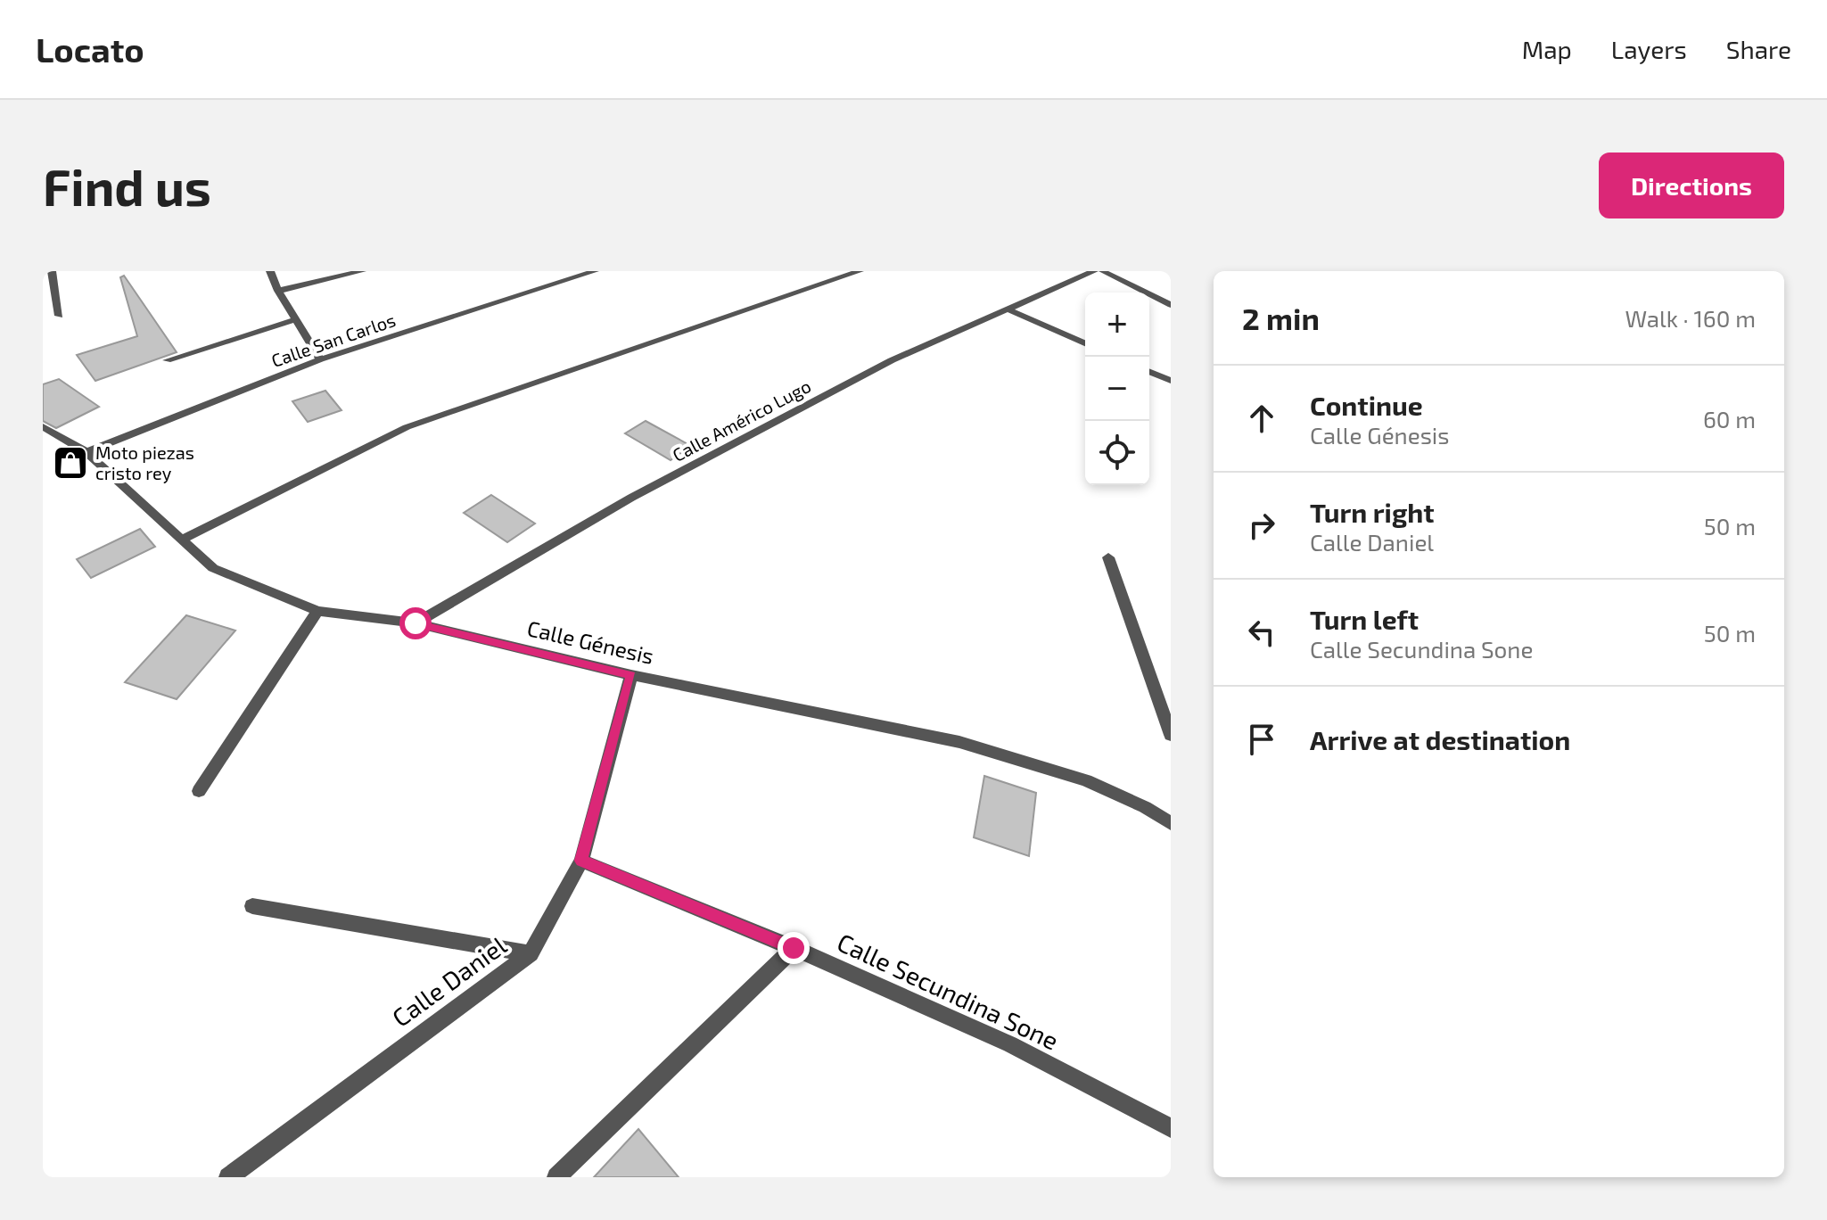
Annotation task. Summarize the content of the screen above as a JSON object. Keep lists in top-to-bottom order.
{
  "streets": {
    "street": [
      "Calle San Carlos",
      "Calle Américo Lugo",
      "Calle Génesis",
      "Calle Daniel",
      "Calle Secundina Sone"
    ]
  },
  "crossings": [
    ["Calle San Carlos", "Calle Génesis"],
    ["Calle Américo Lugo", "Calle Génesis"],
    ["Calle Génesis", "Calle Daniel"],
    ["Calle Daniel", "Calle Secundina Sone"]
  ],
  "places": {
    "shop": ["Moto piezas cristo rey"]
  },
  "page": {
    "header": "Locato",
    "nav": ["Map", "Layers", "Share"],
    "buttons": "Directions",
    "title": "Find us",
    "heading": ["2 min", "Walk · 160 m"],
    "map_buttons": ["+", "−"],
    "list": [
      ["Continue", "Calle Génesis", "60 m"],
      ["Turn right", "Calle Daniel", "50 m"],
      ["Turn left", "Calle Secundina Sone", "50 m"],
      "Arrive at destination"
    ]
  }
}
